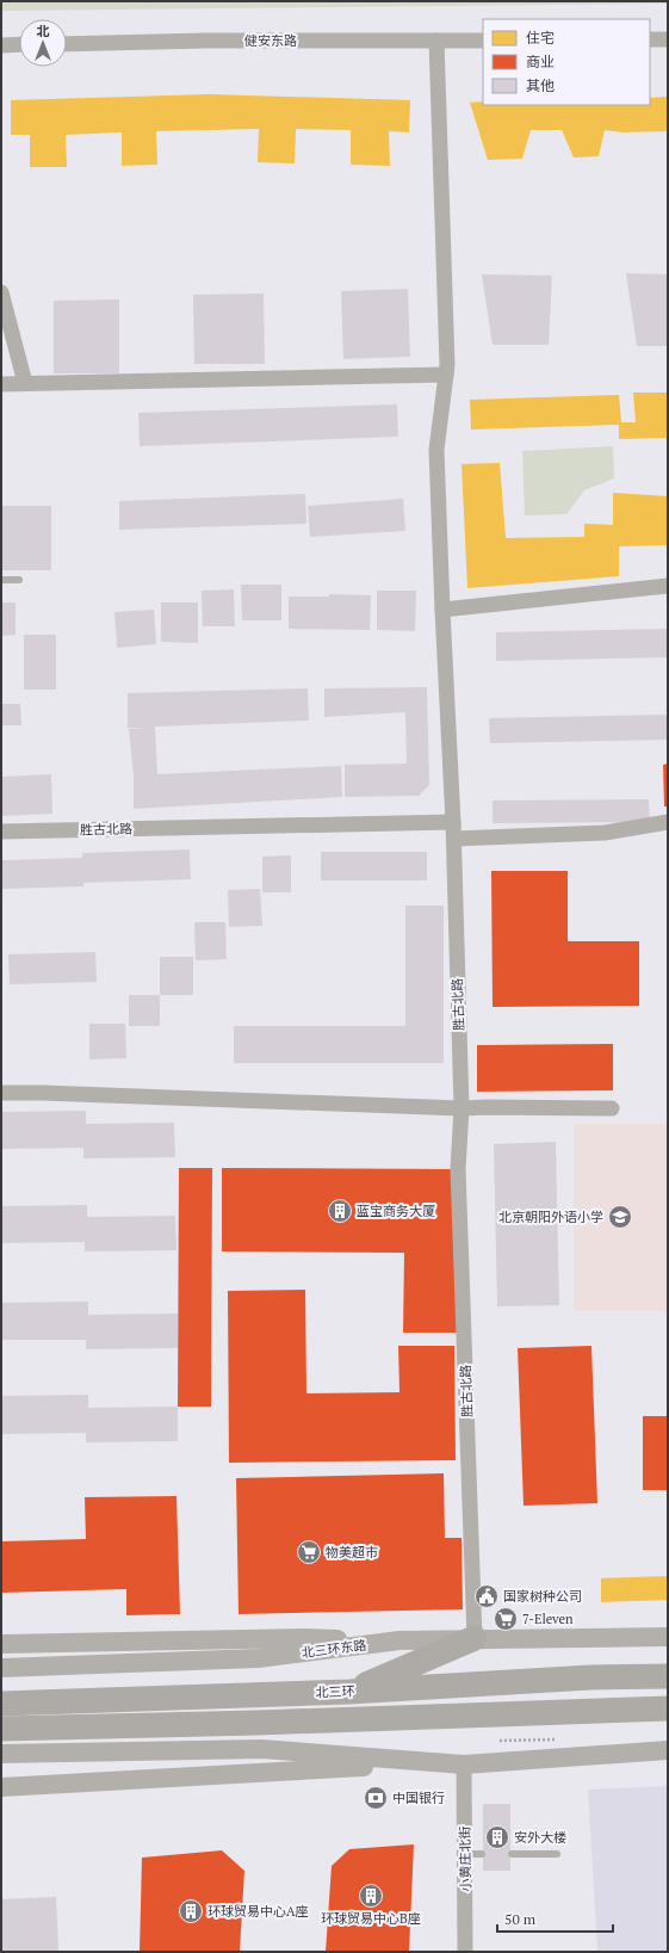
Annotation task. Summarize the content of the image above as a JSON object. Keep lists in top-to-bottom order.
{
  "streets": {
    "highway": ["北三环"],
    "street": [
      "健安东路",
      "胜古北路",
      "北三环东路",
      "小黄庄北街"
    ]
  },
  "crossings": [
    ["胜古北路", "北三环东路"]
  ],
  "places": {
    "building": [
      "蓝宝商务大厦",
      "安外大楼",
      "环球贸易中心B座",
      "环球贸易中心A座"
    ],
    "school or university": ["北京朝阳外语小学"],
    "supermarket": ["物美超市", "7-Eleven"],
    "public building": ["国家树种公司"],
    "bank": ["中国银行"]
  },
  "legend": ["住宅", "商业", "其他"],
  "scale_bar": "50 m",
  "north": "top"
}
